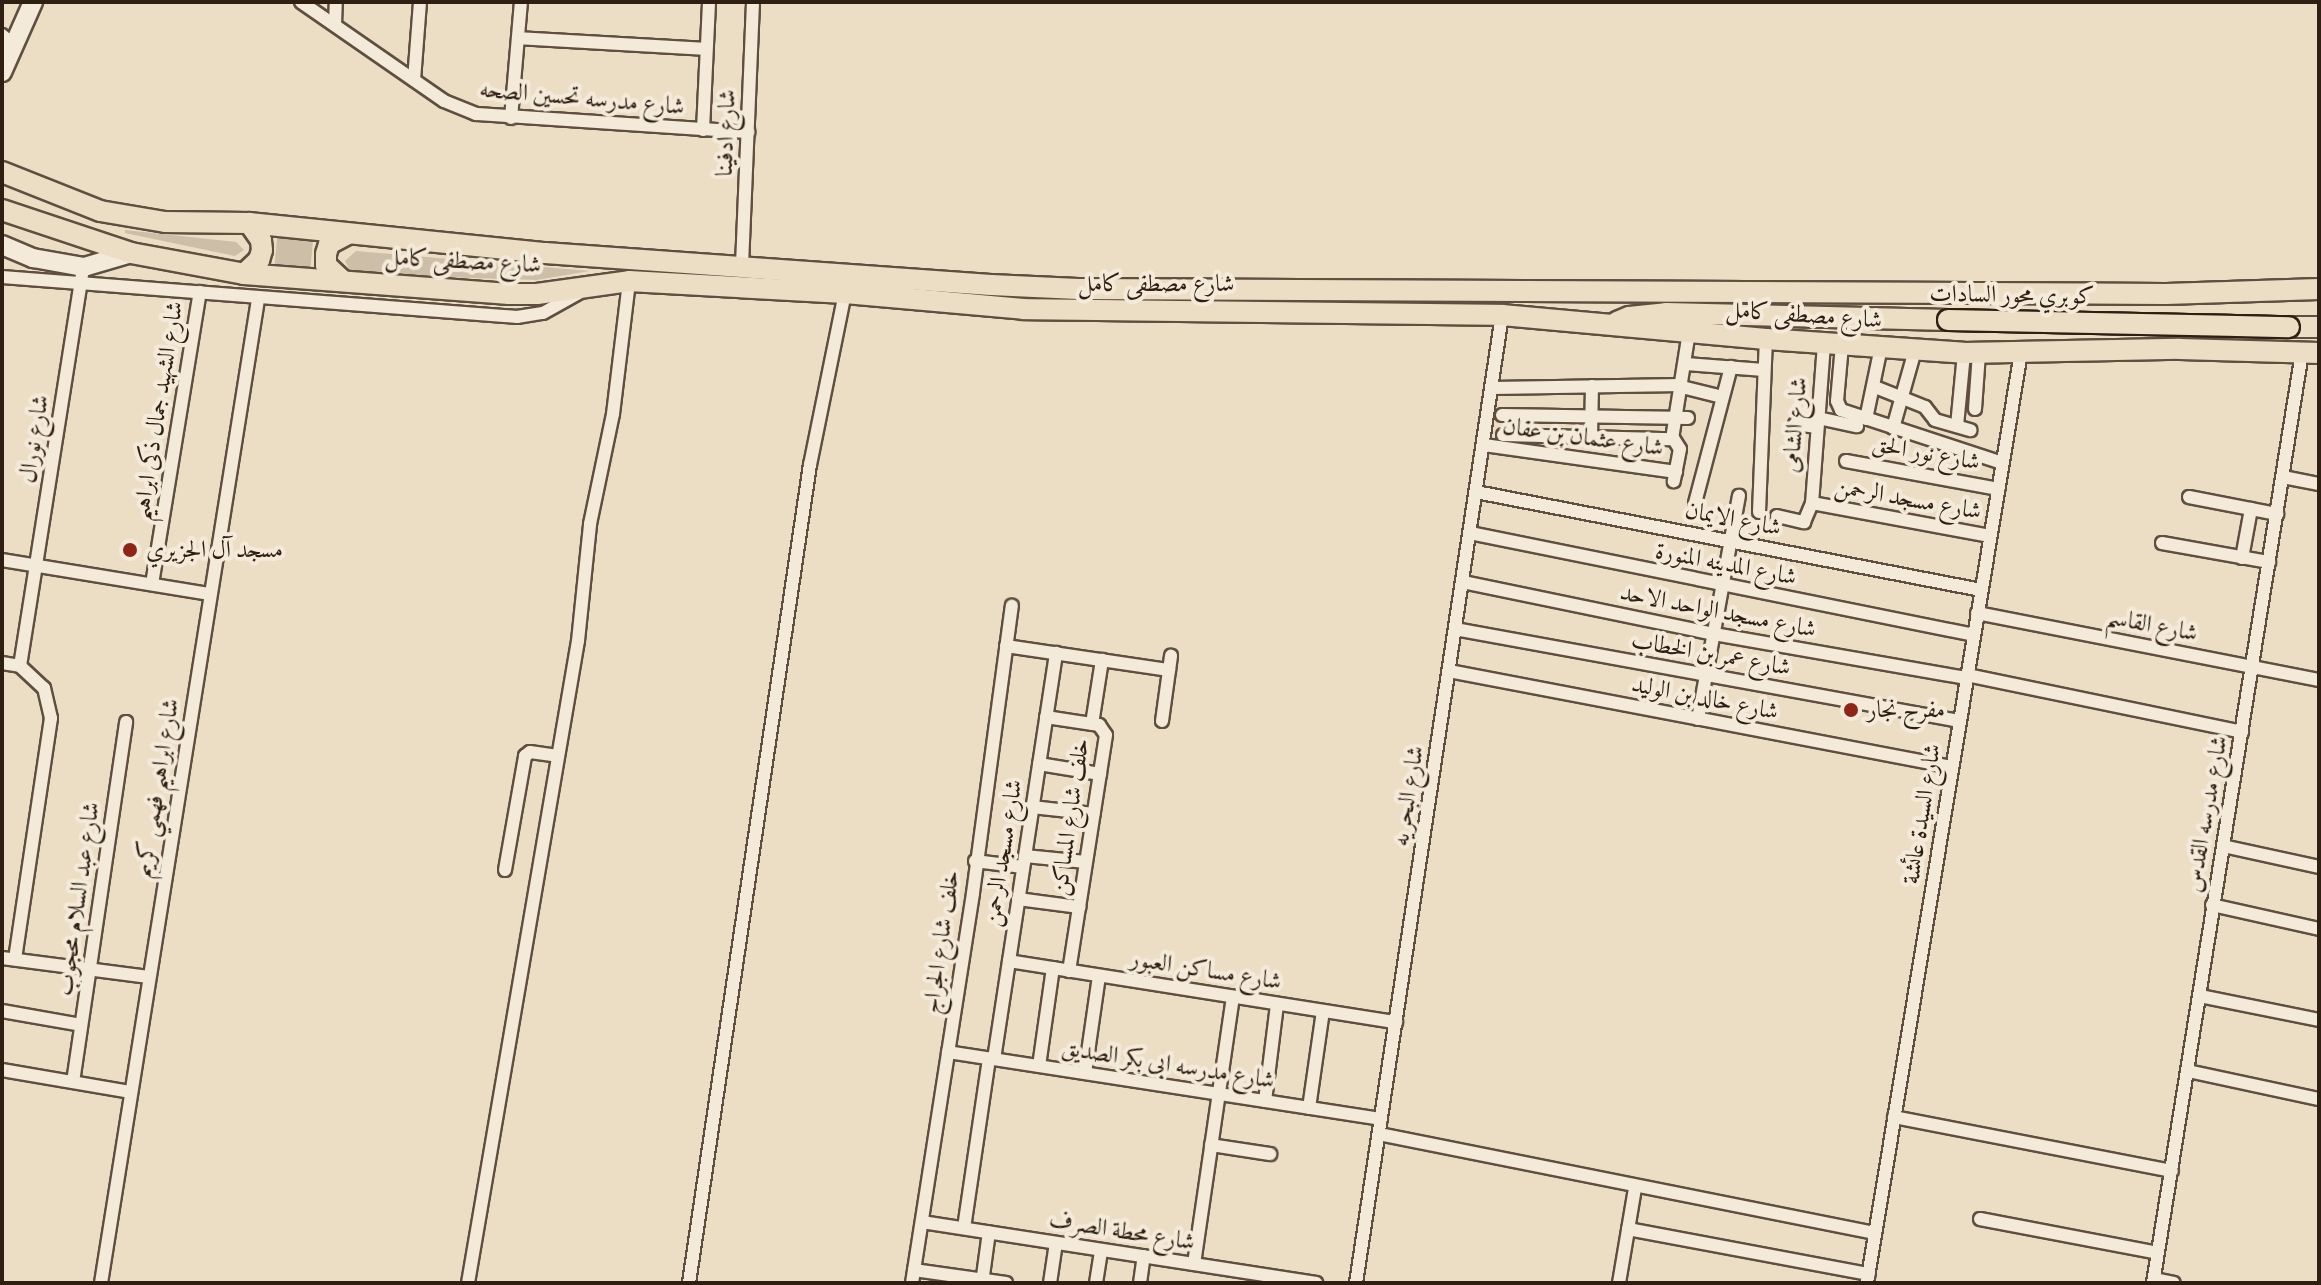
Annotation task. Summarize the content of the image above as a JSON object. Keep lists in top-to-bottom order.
{
  "streets": {
    "main road": ["شارع مصطفى كامل", "كوبري محور السادات"],
    "street": [
      "شارع مدرسه تحسين الصحه",
      "شارع ادفينا",
      "شارع الشهيد جمال ذكى ابراهيم",
      "شارع الشامى",
      "شارع عثمان بن عفان",
      "شارع نورال",
      "شارع نور الحق",
      "شارع مسجد الرحمن",
      "شارع الايمان",
      "شارع المدينه المنورة",
      "شارع مسجد الواحد الاحد",
      "شارع القاسم",
      "شارع عمر بن الخطاب",
      "شارع خالد بن الوليد",
      "شارع ابراهيم فهمي كريم",
      "شارع البحريه",
      "شارع السيدة عائشة",
      "شارع مدرسه القدس",
      "خلف شارع المساكن",
      "شارع عبد السلام محجوب",
      "خلف شارع الجراج",
      "شارع مساكن العبور",
      "شارع مدرسه ابى بكر الصديق",
      "شارع محطة الصرف"
    ]
  },
  "crossings": [
    ["شارع مدرسه تحسين الصحه", "شارع ادفينا"],
    ["شارع ادفينا", "شارع مصطفى كامل"],
    ["شارع مصطفى كامل", "كوبري محور السادات"],
    ["شارع مصطفى كامل", "شارع الشامى"],
    ["شارع مصطفى كامل", "شارع البحريه"],
    ["شارع مصطفى كامل", "شارع السيدة عائشة"],
    ["شارع مصطفى كامل", "شارع مدرسه القدس"],
    ["شارع الشامى", "شارع مسجد الرحمن"],
    ["شارع عثمان بن عفان", "شارع البحريه"],
    ["شارع نور الحق", "شارع السيدة عائشة"],
    ["شارع مسجد الرحمن", "شارع السيدة عائشة"],
    ["شارع مسجد الرحمن", "خلف شارع المساكن"],
    ["شارع مسجد الرحمن", "شارع مساكن العبور"],
    ["شارع مسجد الرحمن", "شارع مدرسه ابى بكر الصديق"],
    ["شارع مسجد الرحمن", "شارع محطة الصرف"],
    ["شارع الايمان", "شارع البحريه"],
    ["شارع الايمان", "شارع السيدة عائشة"],
    ["شارع المدينه المنورة", "شارع البحريه"],
    ["شارع المدينه المنورة", "شارع السيدة عائشة"],
    ["شارع مسجد الواحد الاحد", "شارع البحريه"],
    ["شارع مسجد الواحد الاحد", "شارع السيدة عائشة"],
    ["شارع مسجد الواحد الاحد", "شارع مدرسه القدس"],
    ["شارع القاسم", "شارع السيدة عائشة"],
    ["شارع القاسم", "شارع مدرسه القدس"],
    ["شارع عمر بن الخطاب", "شارع البحريه"],
    ["شارع عمر بن الخطاب", "شارع السيدة عائشة"],
    ["شارع خالد بن الوليد", "شارع البحريه"],
    ["شارع خالد بن الوليد", "شارع السيدة عائشة"],
    ["شارع البحريه", "شارع مساكن العبور"],
    ["شارع البحريه", "شارع مدرسه ابى بكر الصديق"],
    ["خلف شارع المساكن", "شارع مساكن العبور"],
    ["خلف شارع الجراج", "شارع مدرسه ابى بكر الصديق"],
    ["خلف شارع الجراج", "شارع محطة الصرف"]
  ],
  "places": ["مسجد آل الجزيري", "مفرح نجار"]
}
